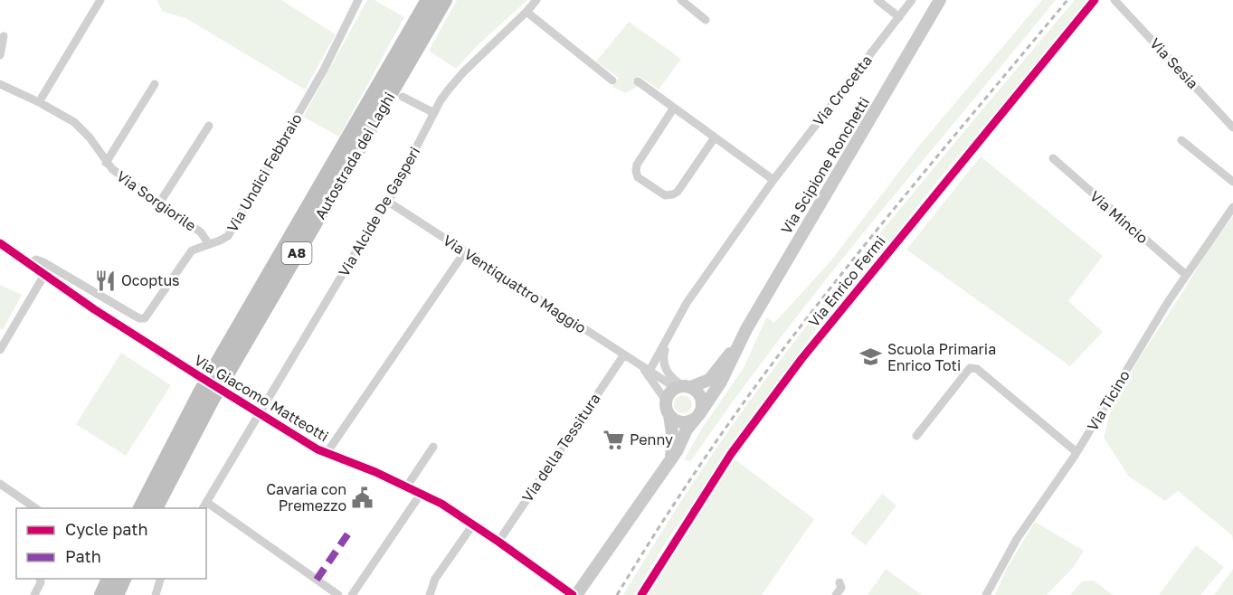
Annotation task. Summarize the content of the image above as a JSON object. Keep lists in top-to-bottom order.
{
  "streets": {
    "highway": ["Autostrada dei Laghi", "A8"],
    "main road": ["Via Scipione Ronchetti"],
    "street": [
      "Via Sesia",
      "Via Crocetta",
      "Via Undici Febbraio",
      "Via Sorgiorile",
      "Via Alcide De Gasperi",
      "Via Mincio",
      "Via Enrico Fermi",
      "Via Ventiquattro Maggio",
      "Via Giacomo Matteotti",
      "Via Ticino",
      "Via della Tessitura"
    ]
  },
  "crossings": [
    ["Via Crocetta", "Via Scipione Ronchetti"],
    ["Via Crocetta", "Via Ventiquattro Maggio"],
    ["Via Scipione Ronchetti", "Via Ventiquattro Maggio"],
    ["Via Scipione Ronchetti", "Via Giacomo Matteotti"],
    ["Via Undici Febbraio", "Via Sorgiorile"],
    ["Via Undici Febbraio", "Via Giacomo Matteotti"],
    ["Via Alcide De Gasperi", "Via Ventiquattro Maggio"],
    ["Via Alcide De Gasperi", "Via Giacomo Matteotti"],
    ["Via Mincio", "Via Ticino"],
    ["Via Ventiquattro Maggio", "Via della Tessitura"],
    ["Via Giacomo Matteotti", "Via della Tessitura"]
  ],
  "places": {
    "restaurant": ["Ocoptus"],
    "school or university": ["Scuola Primaria Enrico Toti"],
    "supermarket": ["Penny"],
    "public building": ["Cavaria con Premezzo"]
  },
  "legend": ["Cycle path", "Path"]
}
